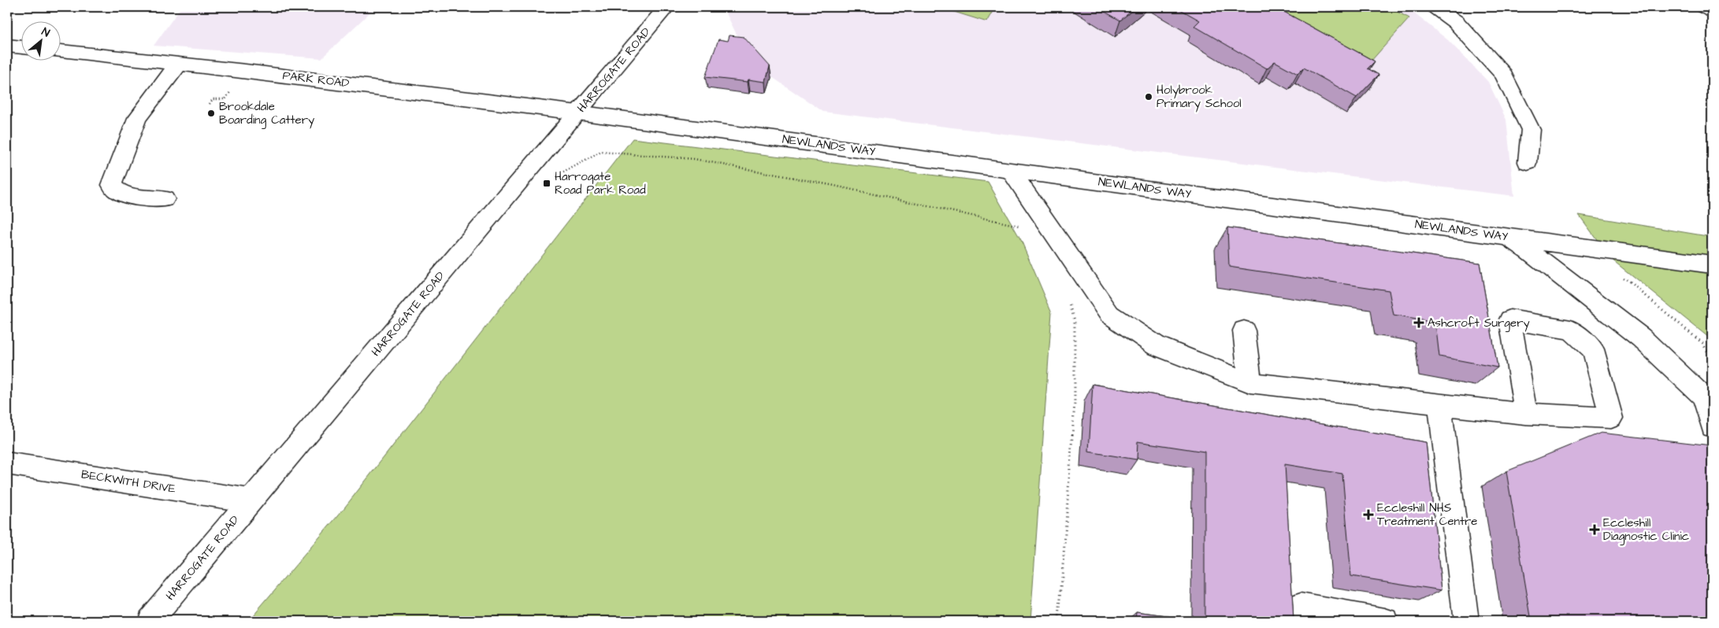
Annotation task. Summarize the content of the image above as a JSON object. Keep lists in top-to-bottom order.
{
  "streets": {
    "main road": [
      "HARROGATE ROAD",
      "PARK ROAD",
      "NEWLANDS WAY",
      "BECKWITH DRIVE"
    ]
  },
  "crossings": [
    ["HARROGATE ROAD", "PARK ROAD"],
    ["HARROGATE ROAD", "NEWLANDS WAY"],
    ["HARROGATE ROAD", "BECKWITH DRIVE"],
    ["PARK ROAD", "NEWLANDS WAY"]
  ],
  "places": {
    "other": ["Holybrook Primary School", "Brookdale Boarding Cattery"],
    "transit": ["Harrogate Road Park Road"],
    "health": ["Ashcroft Surgery", "Eccleshill NHS Treatment Centre", "Eccleshill Diagnostic Clinic"]
  },
  "north": "top right"
}
